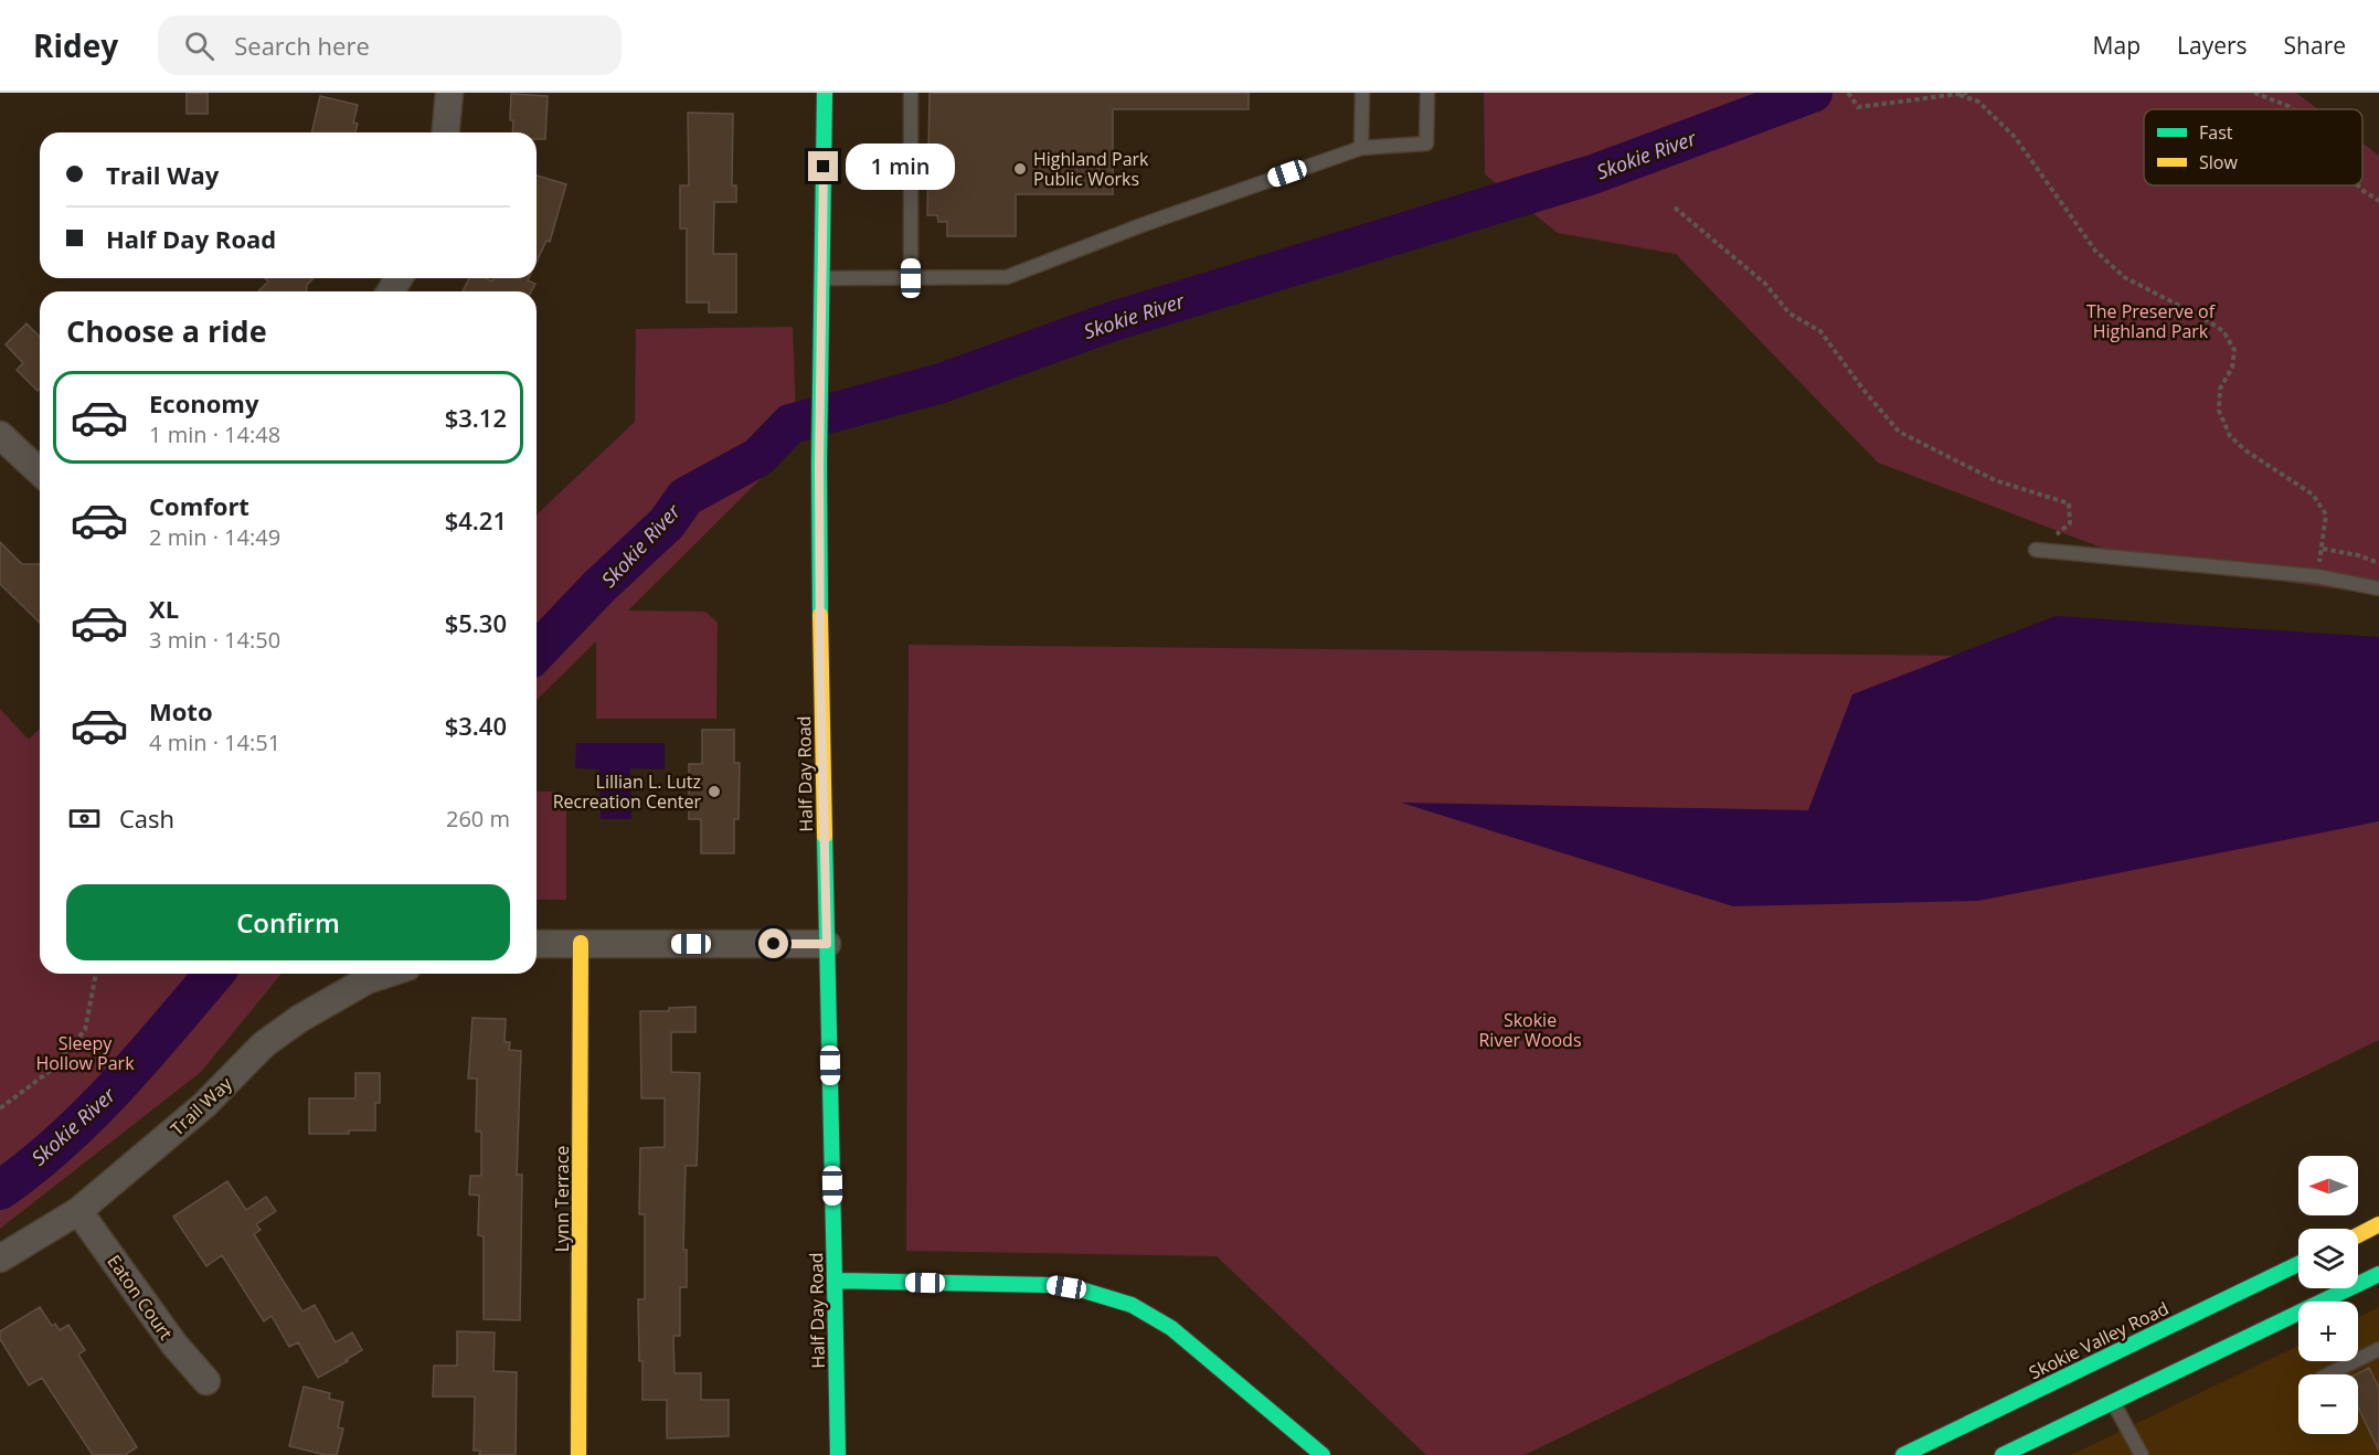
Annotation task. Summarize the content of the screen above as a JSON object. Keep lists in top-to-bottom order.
{
  "streets": {
    "main road": ["Half Day Road", "Lynn Terrace", "Skokie Valley Road"],
    "street": ["Trail Way", "Eaton Court"]
  },
  "crossings": [
    ["Trail Way", "Eaton Court"]
  ],
  "water": ["Skokie River"],
  "parks": ["The Preserve of Highland Park", "Skokie River Woods", "Sleepy Hollow Park"],
  "places": ["Highland Park Public Works", "Lillian L. Lutz Recreation Center"],
  "legend": ["Fast", "Slow"],
  "north": "left",
  "page": {
    "header": "Ridey",
    "search": "Search here",
    "nav": ["Map", "Layers", "Share"],
    "banner": ["Trail Way", "Half Day Road"],
    "bubble": "1 min",
    "heading": "Choose a ride",
    "list": [
      {
        "name": "Economy",
        "note": "1 min · 14:48",
        "value": "$3.12"
      },
      {
        "name": "Comfort",
        "note": "2 min · 14:49",
        "value": "$4.21"
      },
      {
        "name": "XL",
        "note": "3 min · 14:50",
        "value": "$5.30"
      },
      {
        "name": "Moto",
        "note": "4 min · 14:51",
        "value": "$3.40"
      }
    ],
    "pay": ["Cash", "260 m"],
    "buttons": "Confirm",
    "map_buttons": ["+", "−"]
  }
}
